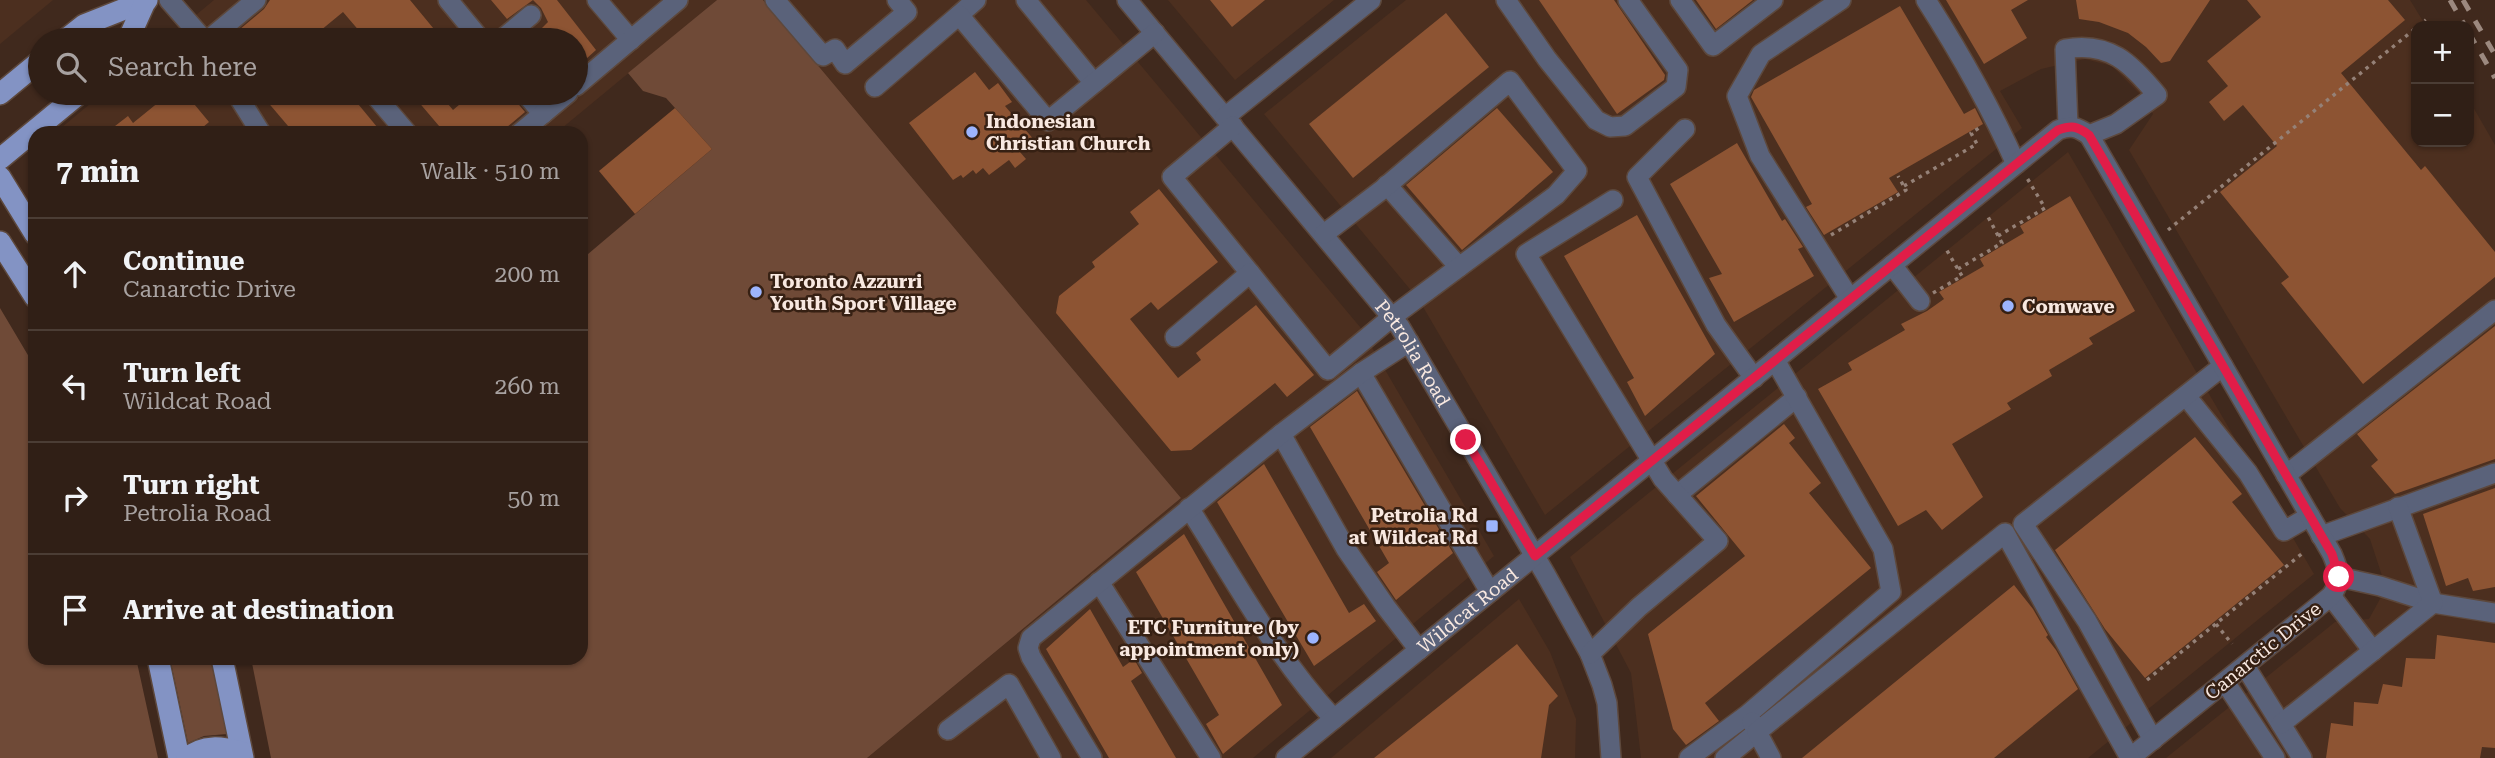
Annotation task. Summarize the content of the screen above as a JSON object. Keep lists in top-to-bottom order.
{
  "streets": {
    "street": ["Petrolia Road", "Wildcat Road", "Canarctic Drive"]
  },
  "crossings": [
    ["Petrolia Road", "Wildcat Road"]
  ],
  "places": {
    "other": [
      "Indonesian Christian Church",
      "Toronto Azzurri Youth Sport Village",
      "Comwave",
      "ETC Furniture (by appointment only)"
    ],
    "transit": ["Petrolia Rd at Wildcat Rd"]
  },
  "page": {
    "map_buttons": ["+", "−"],
    "search": "Search here",
    "heading": ["7 min", "Walk · 510 m"],
    "list": [
      ["Continue", "Canarctic Drive", "200 m"],
      ["Turn left", "Wildcat Road", "260 m"],
      ["Turn right", "Petrolia Road", "50 m"],
      "Arrive at destination"
    ]
  }
}
